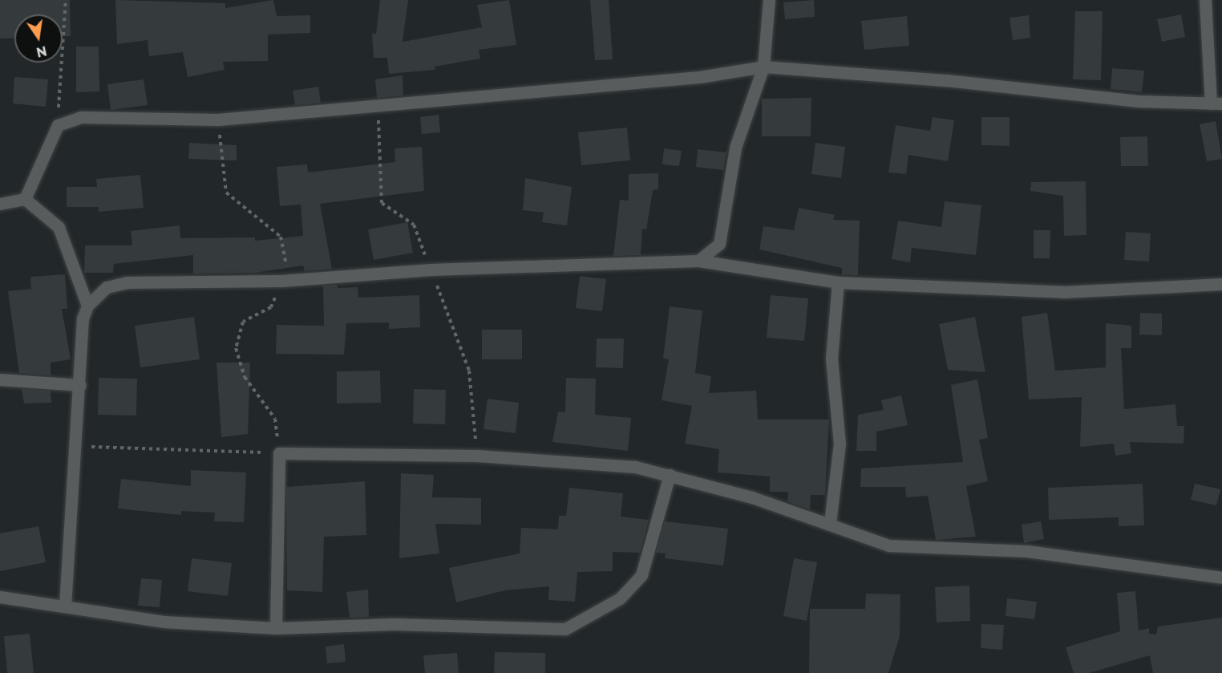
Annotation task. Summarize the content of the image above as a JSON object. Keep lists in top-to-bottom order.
{
  "north": "bottom"
}
